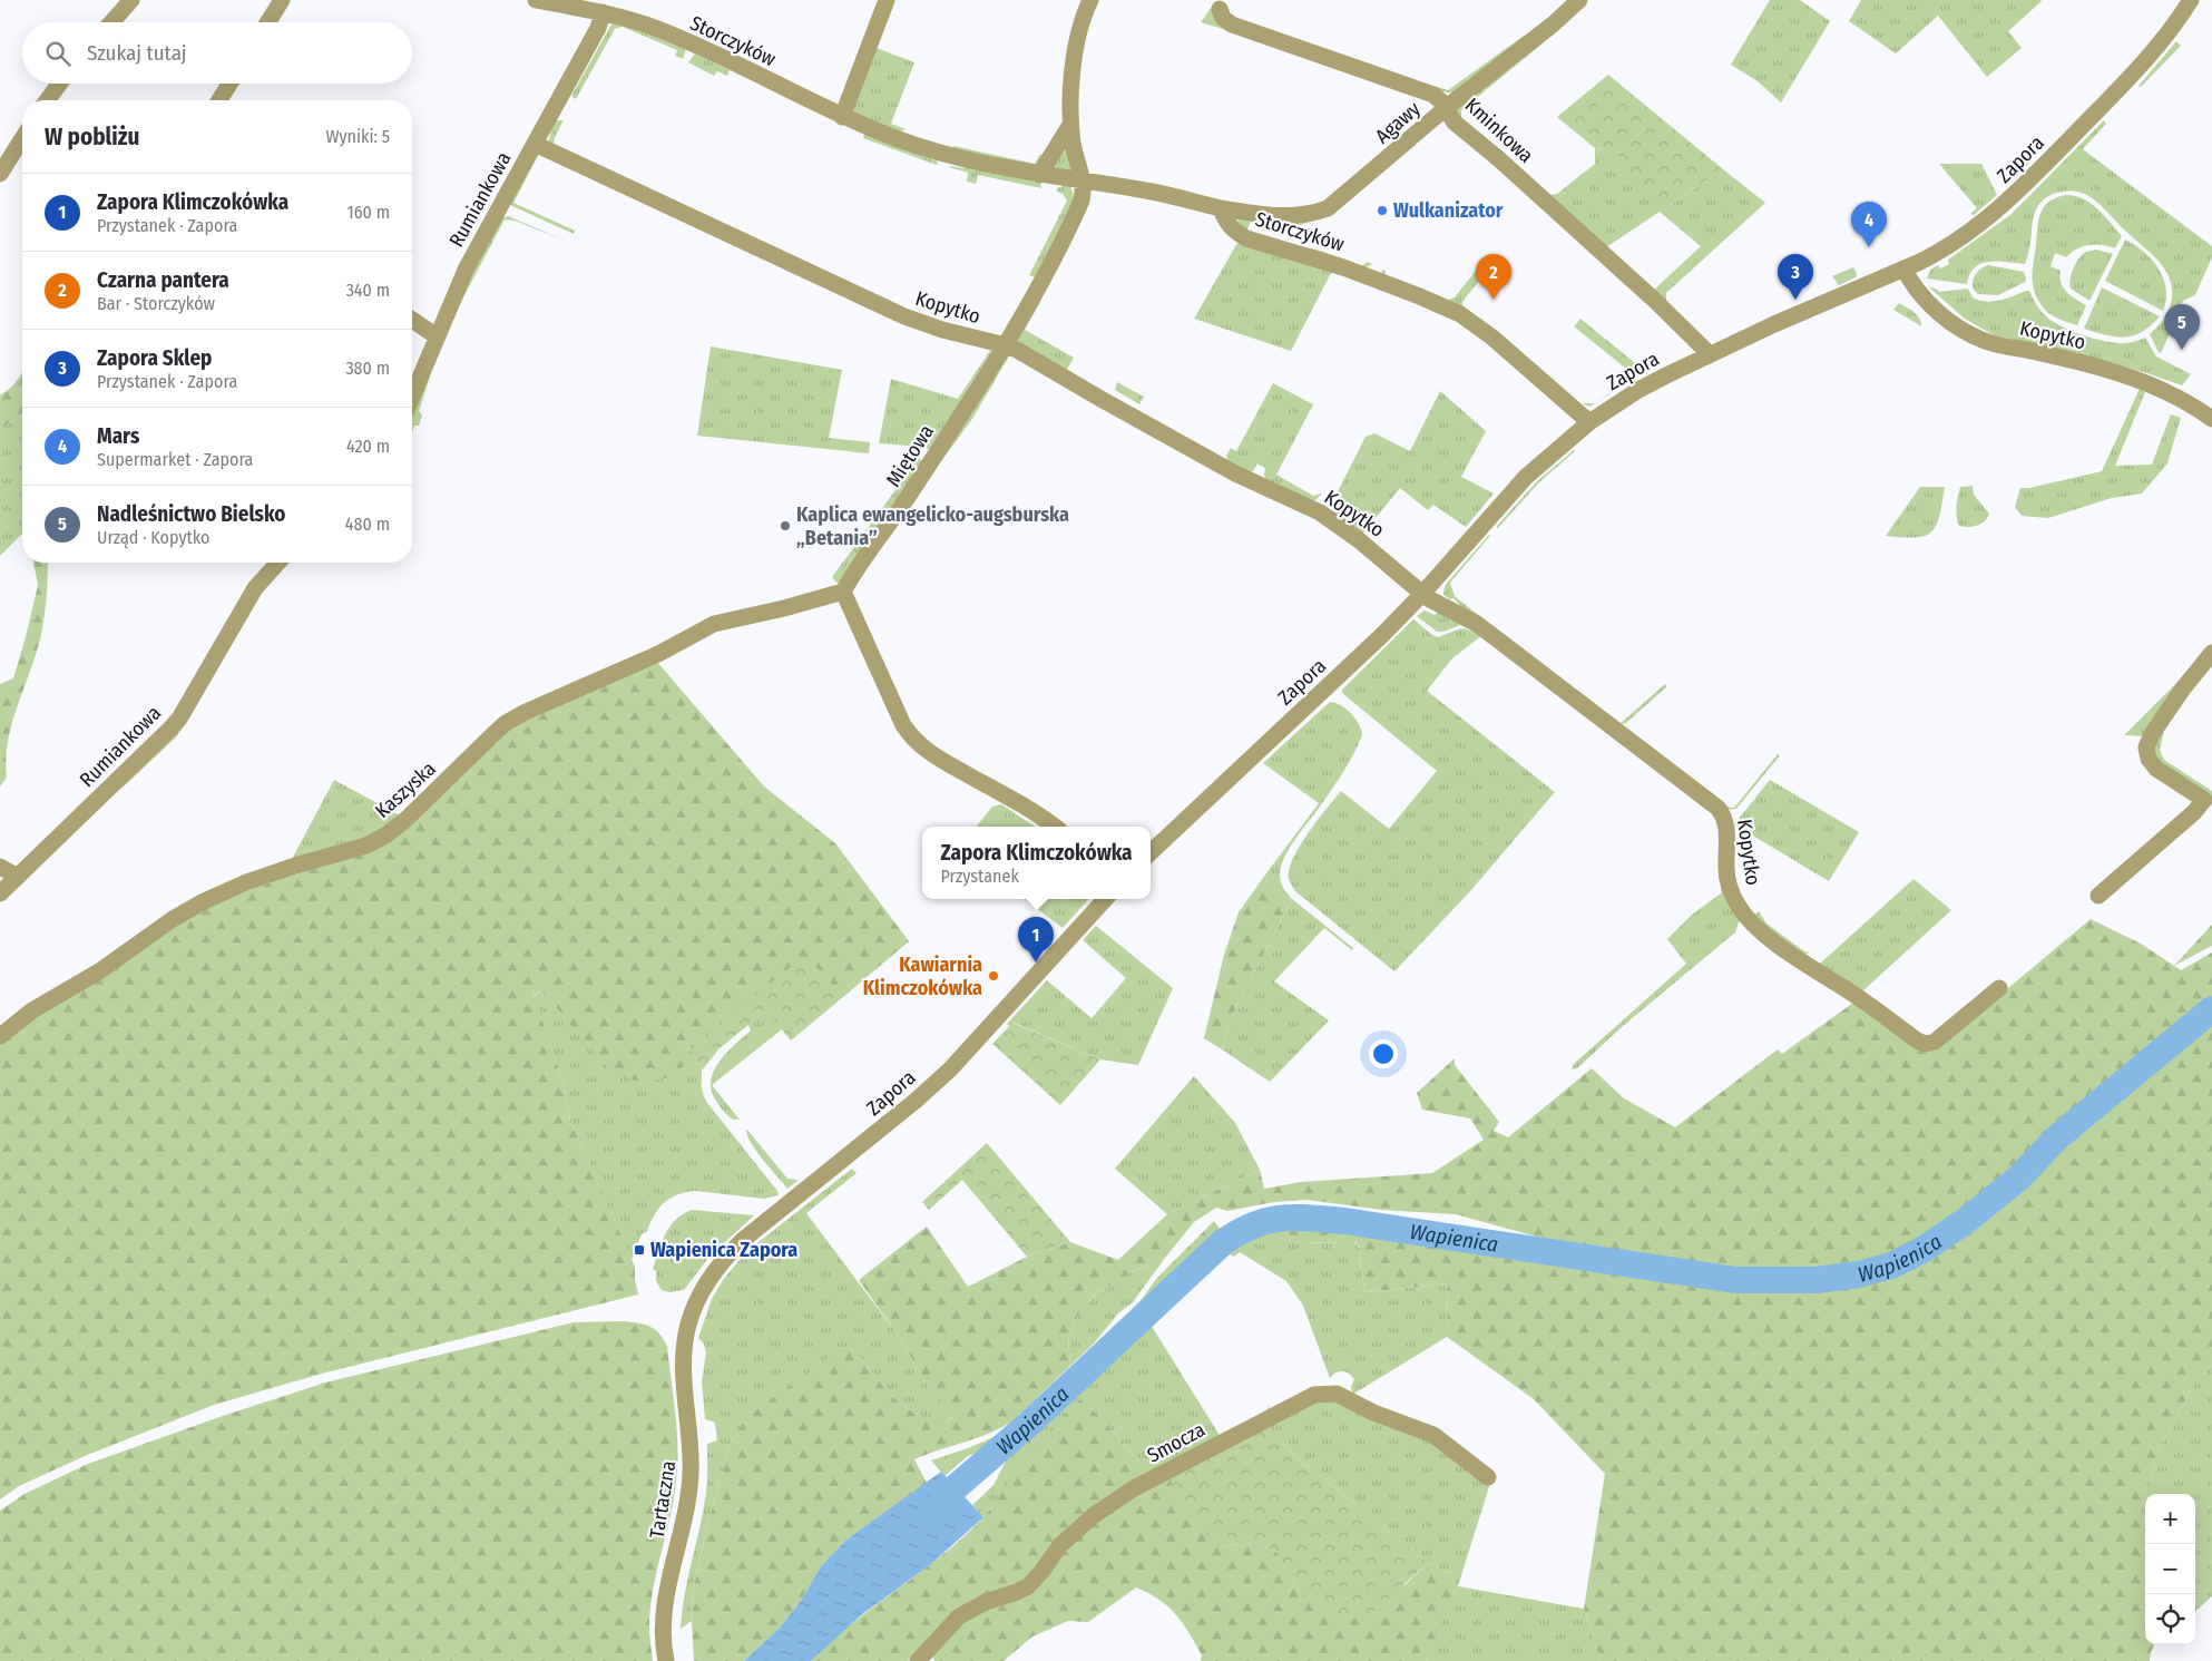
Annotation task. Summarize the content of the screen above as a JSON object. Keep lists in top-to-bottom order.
{
  "streets": {
    "street": [
      "Storczyków",
      "Agawy",
      "Kminkowa",
      "Zapora",
      "Rumiankowa",
      "Kopytko",
      "Miętowa",
      "Kaszyska",
      "Smocza",
      "Tartaczna"
    ]
  },
  "crossings": [
    ["Storczyków", "Agawy"],
    ["Storczyków", "Zapora"],
    ["Storczyków", "Rumiankowa"],
    ["Storczyków", "Miętowa"],
    ["Agawy", "Kminkowa"],
    ["Kminkowa", "Zapora"],
    ["Zapora", "Kopytko"],
    ["Zapora", "Tartaczna"],
    ["Rumiankowa", "Kopytko"],
    ["Kopytko", "Miętowa"],
    ["Miętowa", "Kaszyska"]
  ],
  "water": ["Wapienica"],
  "places": {
    "other": ["Wulkanizator", "Kaplica ewangelicko-augsburska „Betania”", "Kawiarnia Klimczokówka"],
    "transit": ["Wapienica Zapora"]
  },
  "page": {
    "search": "Szukaj tutaj",
    "heading": ["W pobliżu", "Wyniki: 5"],
    "list": [
      {
        "mark": "1",
        "name": "Zapora Klimczokówka",
        "note": "Przystanek · Zapora",
        "value": "160 m"
      },
      {
        "mark": "2",
        "name": "Czarna pantera",
        "note": "Bar · Storczyków",
        "value": "340 m"
      },
      {
        "mark": "3",
        "name": "Zapora Sklep",
        "note": "Przystanek · Zapora",
        "value": "380 m"
      },
      {
        "mark": "4",
        "name": "Mars",
        "note": "Supermarket · Zapora",
        "value": "420 m"
      },
      {
        "mark": "5",
        "name": "Nadleśnictwo Bielsko",
        "note": "Urząd · Kopytko",
        "value": "480 m"
      }
    ],
    "pins": [
      "4",
      "2",
      "3",
      "5",
      "1"
    ],
    "popup": ["Zapora Klimczokówka", "Przystanek"],
    "map_buttons": ["+", "−"]
  }
}
